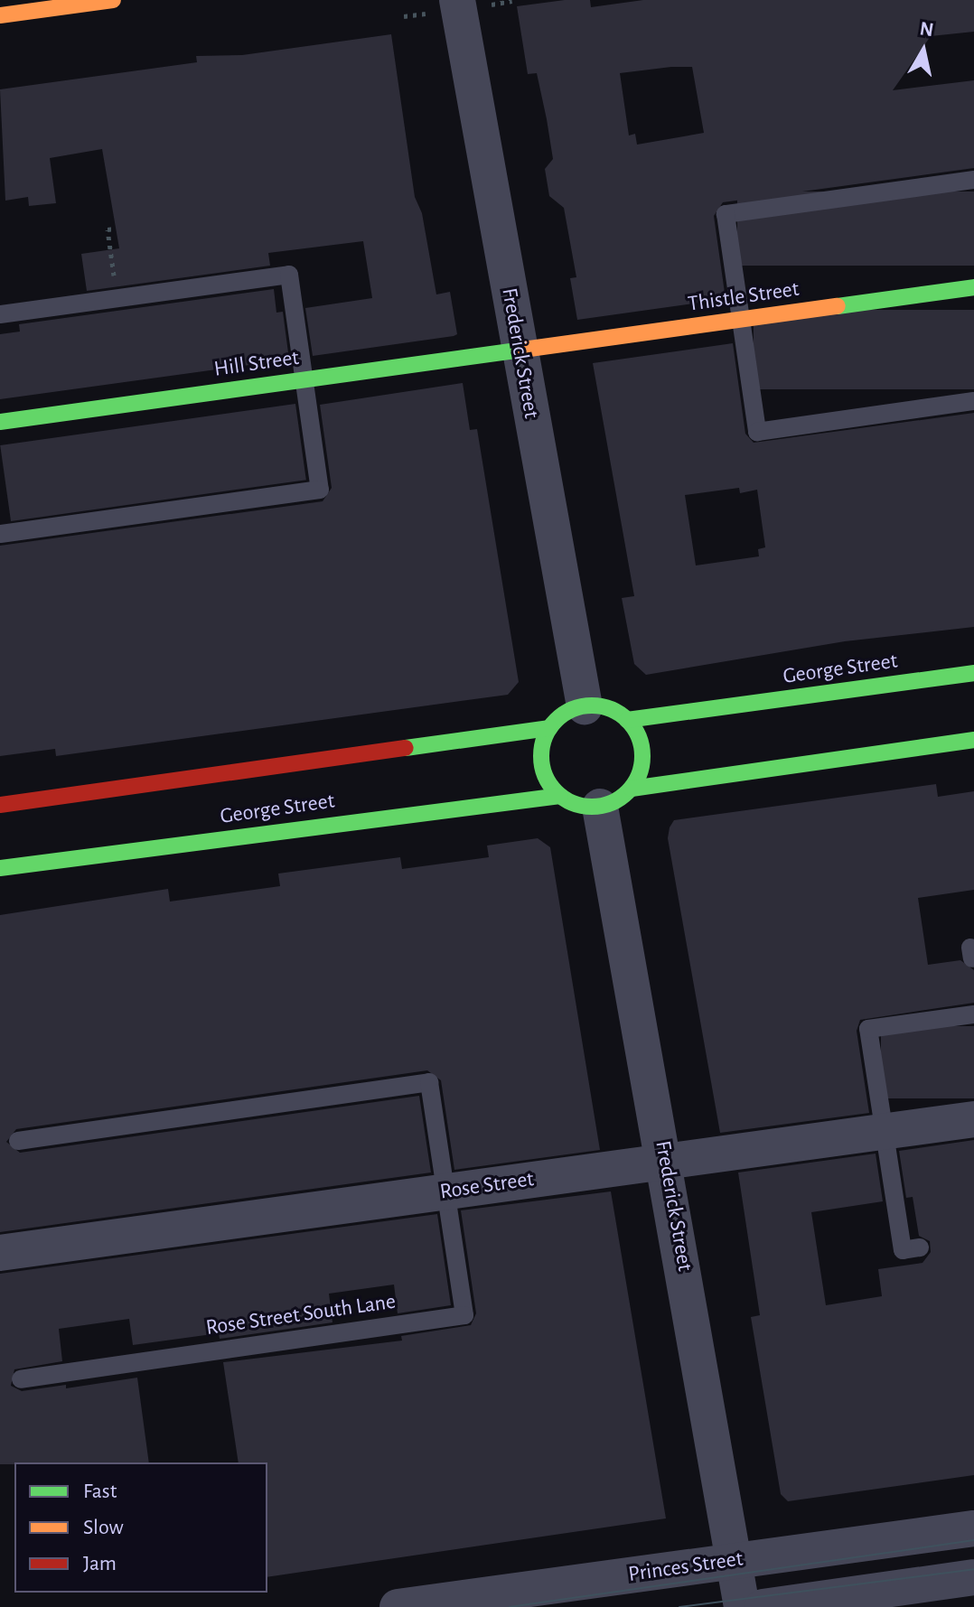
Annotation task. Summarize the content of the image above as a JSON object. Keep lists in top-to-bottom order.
{
  "streets": {
    "street": [
      "Thistle Street",
      "Frederick Street",
      "Hill Street",
      "George Street",
      "Rose Street",
      "Princes Street"
    ],
    "lane": ["Rose Street South Lane"]
  },
  "crossings": [
    ["Thistle Street", "Frederick Street"],
    ["Thistle Street", "Hill Street"],
    ["Frederick Street", "Hill Street"],
    ["Frederick Street", "George Street"],
    ["Frederick Street", "Rose Street"],
    ["Frederick Street", "Princes Street"],
    ["Rose Street", "Rose Street South Lane"]
  ],
  "legend": ["Fast", "Slow", "Jam"],
  "north": "top"
}
